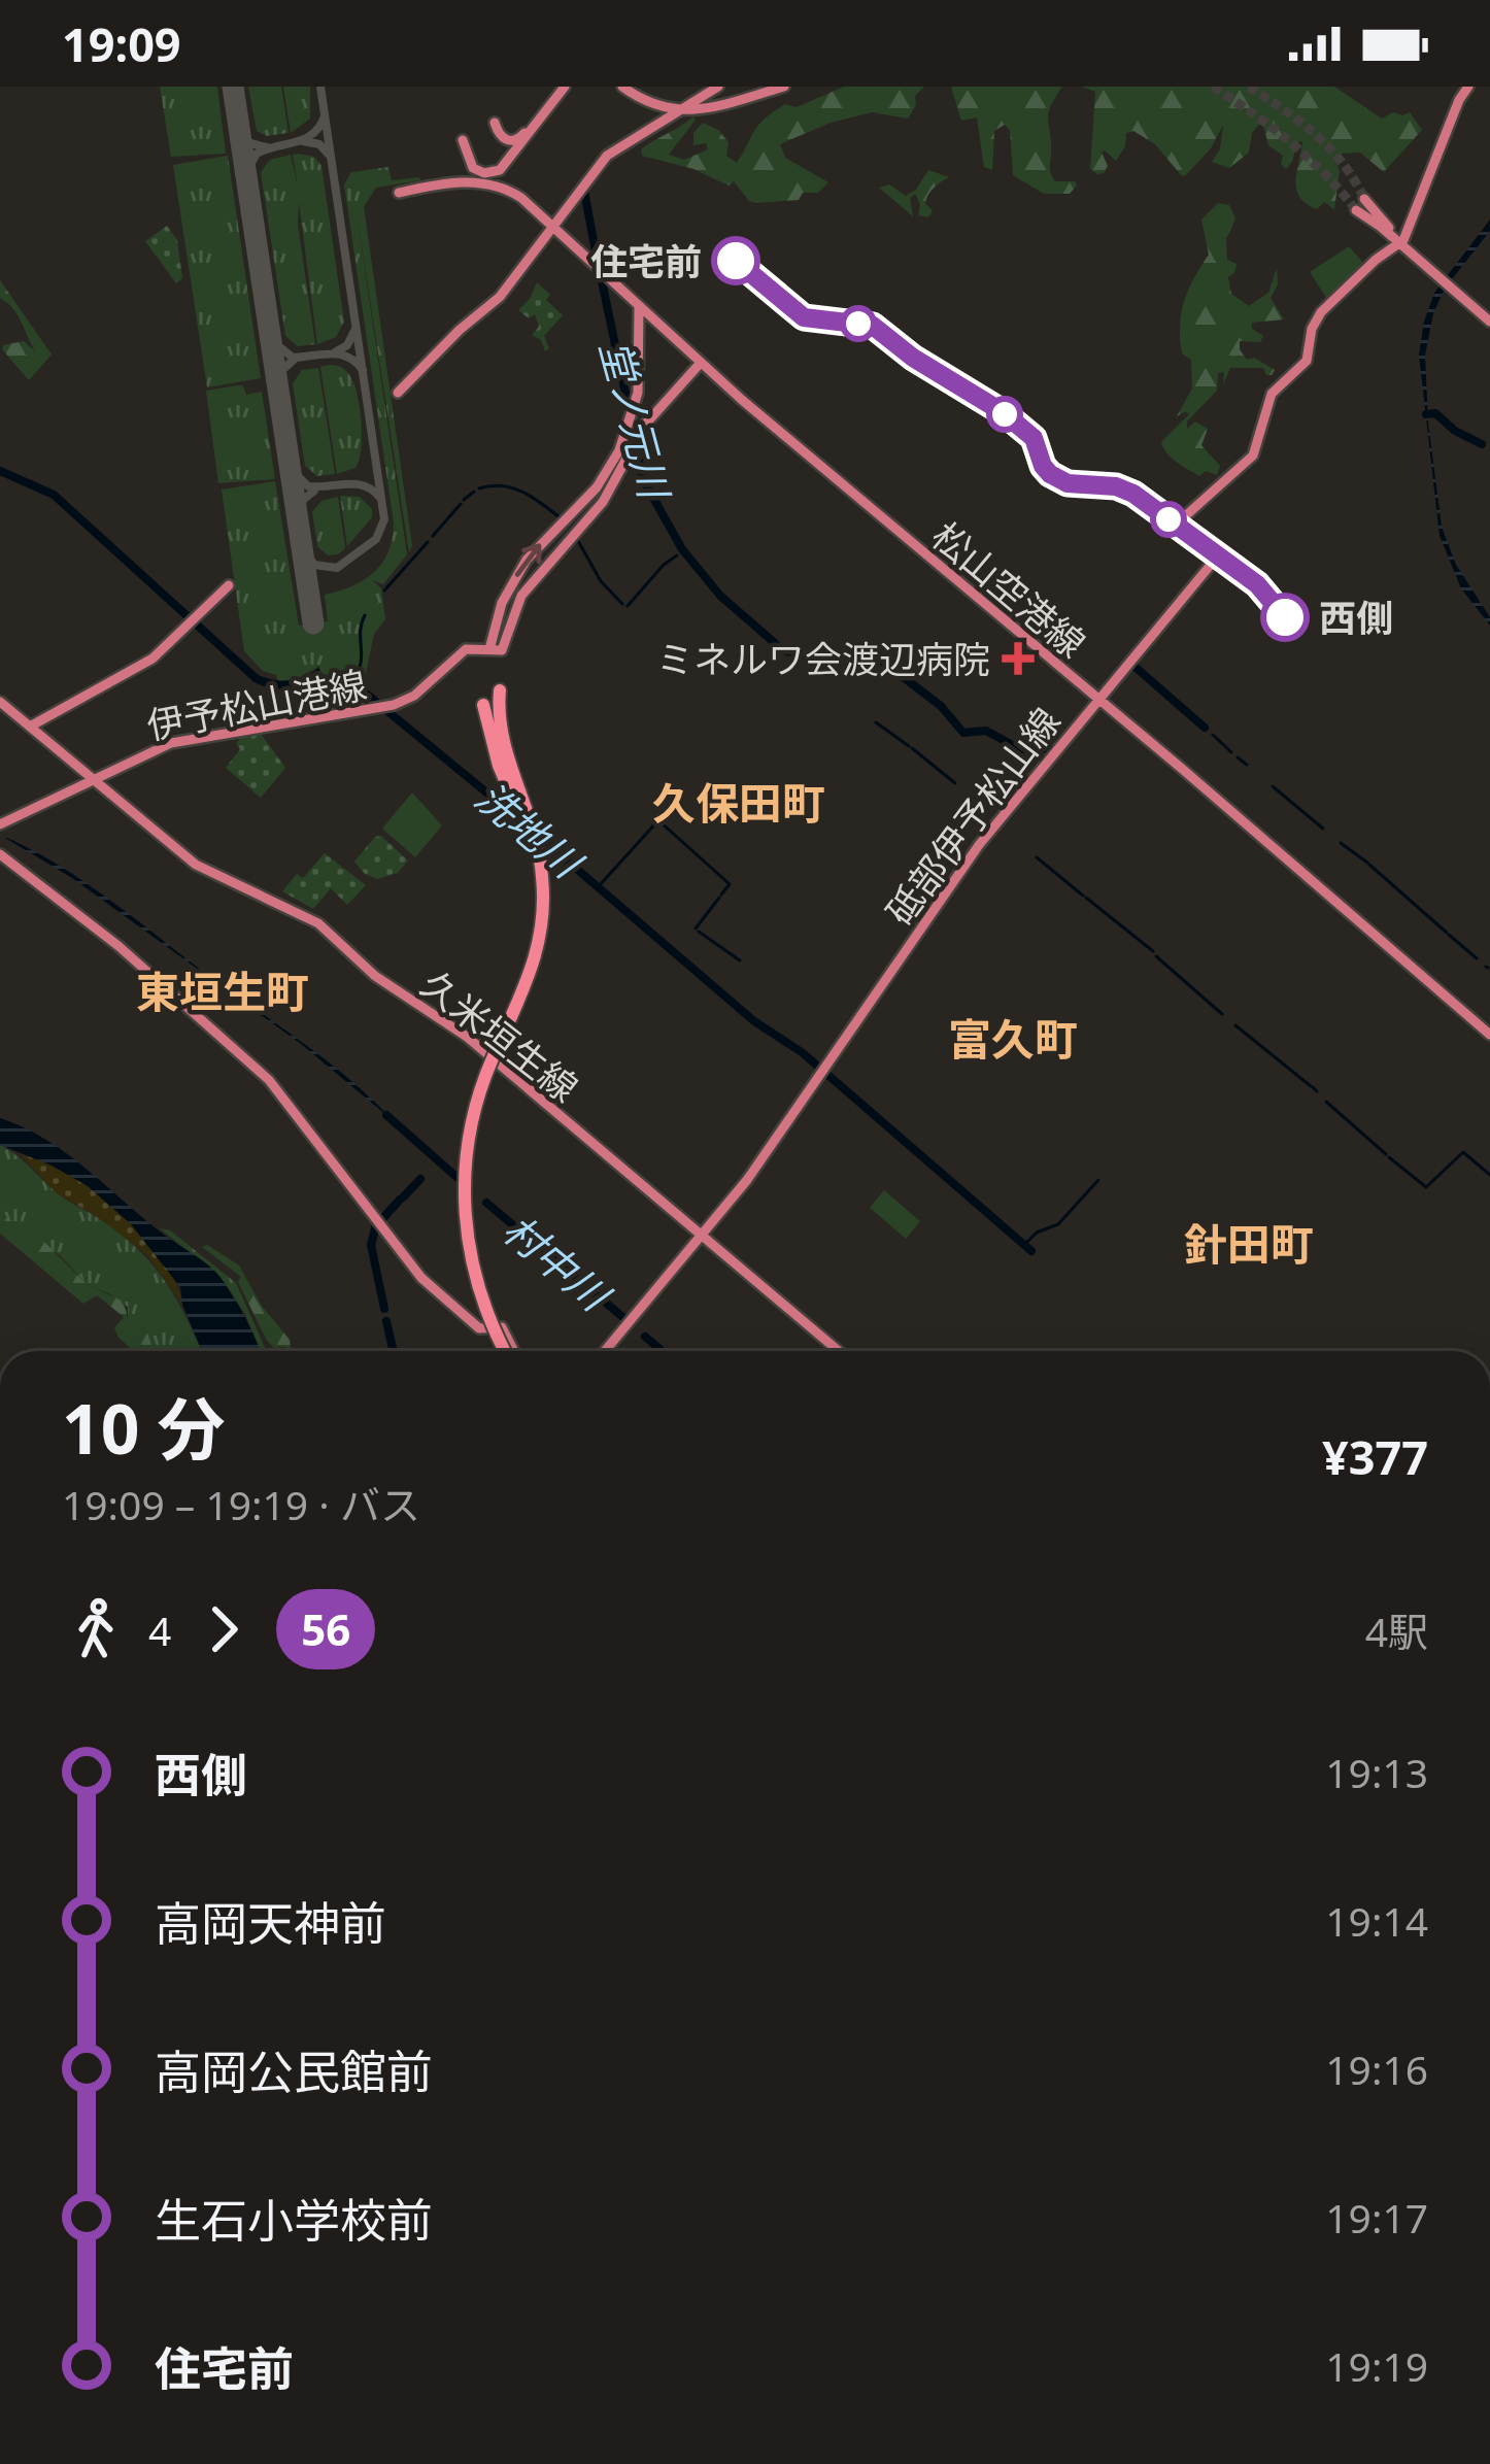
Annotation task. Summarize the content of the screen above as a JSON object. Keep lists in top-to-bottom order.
{
  "streets": {
    "main road": [
      "松山空港線",
      "伊予松山港線",
      "砥部伊予松山線",
      "久米垣生線"
    ]
  },
  "crossings": [
    ["松山空港線", "砥部伊予松山線"],
    ["伊予松山港線", "久米垣生線"],
    ["砥部伊予松山線", "久米垣生線"]
  ],
  "districts": [
    "久保田町",
    "東垣生町",
    "富久町",
    "針田町"
  ],
  "water": ["堂ノ元川", "洗地川", "村中川"],
  "places": {
    "other": ["住宅前", "西側"],
    "health": ["ミネルワ会渡辺病院"]
  },
  "lines": ["bus line 56"],
  "page": {
    "status": "19:09",
    "heading": ["10 分", "19:09 – 19:19 · バス", "¥377"],
    "legs": ["4", "56", "4駅"],
    "list": [
      {
        "name": "西側",
        "value": "19:13"
      },
      {
        "name": "高岡天神前",
        "value": "19:14"
      },
      {
        "name": "高岡公民館前",
        "value": "19:16"
      },
      {
        "name": "生石小学校前",
        "value": "19:17"
      },
      {
        "name": "住宅前",
        "value": "19:19"
      }
    ]
  }
}
